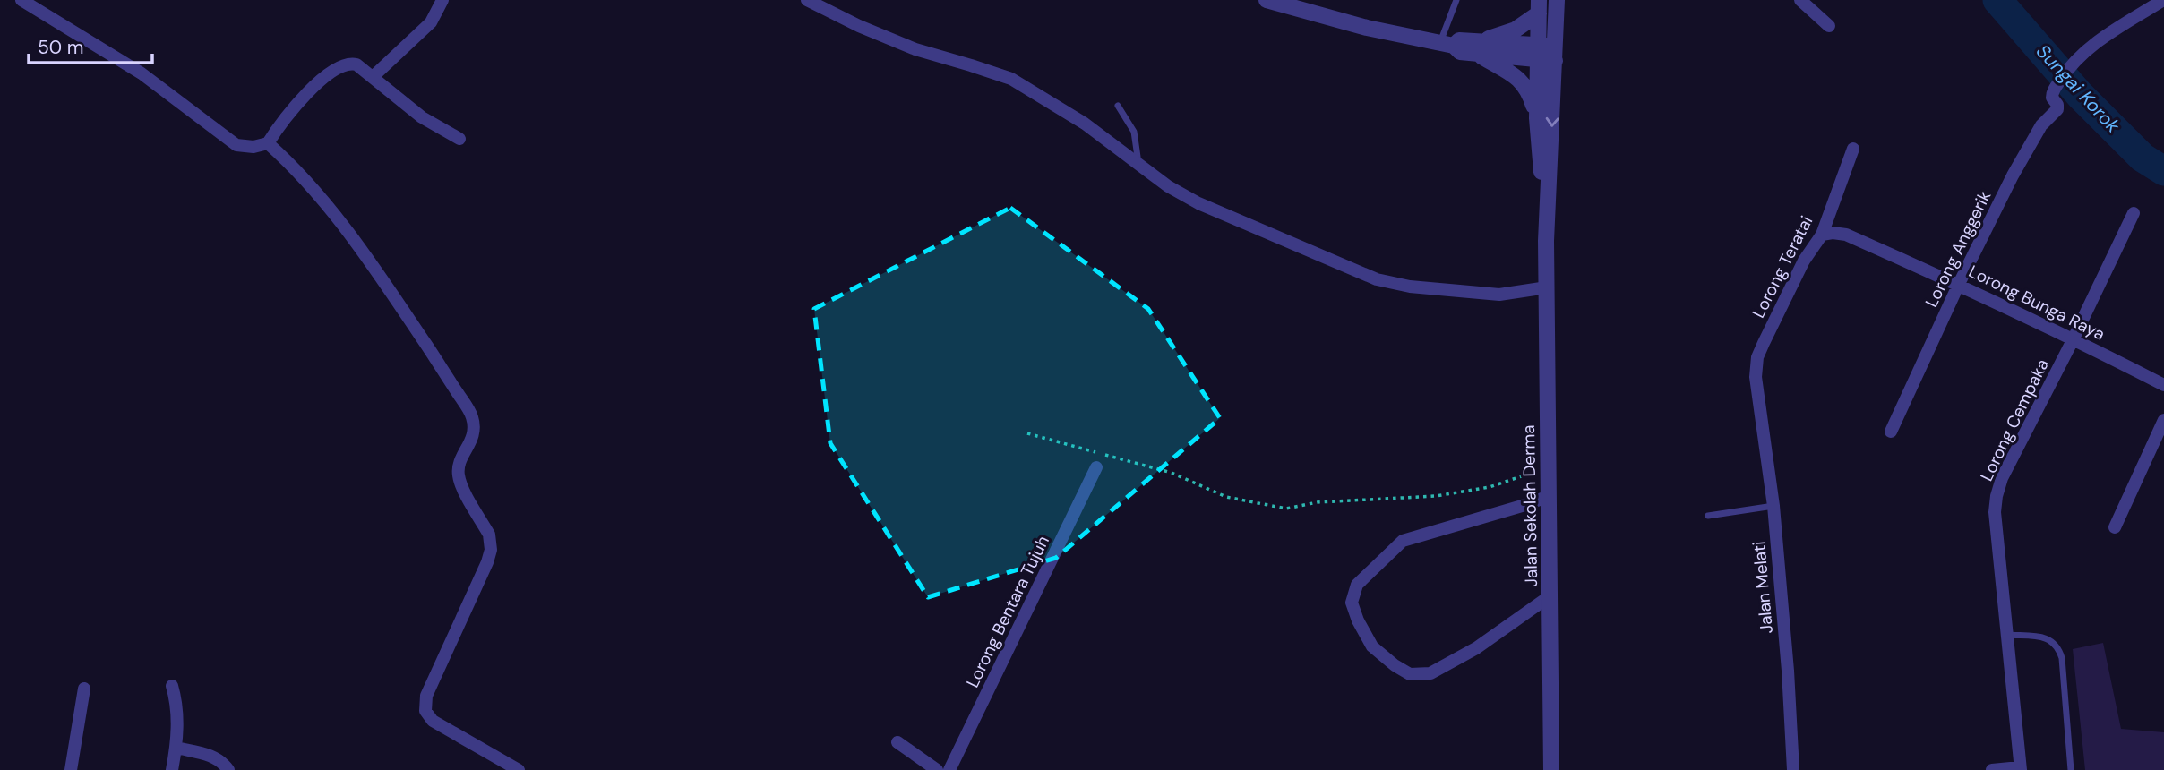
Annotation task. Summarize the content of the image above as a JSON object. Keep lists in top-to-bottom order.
{
  "streets": {
    "street": [
      "Lorong Anggerik",
      "Lorong Teratai",
      "Lorong Bunga Raya",
      "Lorong Cempaka",
      "Jalan Sekolah Derma",
      "Jalan Melati",
      "Lorong Bentara Tujuh"
    ]
  },
  "crossings": [
    ["Lorong Anggerik", "Lorong Bunga Raya"],
    ["Lorong Teratai", "Lorong Bunga Raya"],
    ["Lorong Teratai", "Jalan Melati"],
    ["Lorong Bunga Raya", "Lorong Cempaka"]
  ],
  "water": ["Sungai Korok"],
  "scale_bar": "50 m"
}
